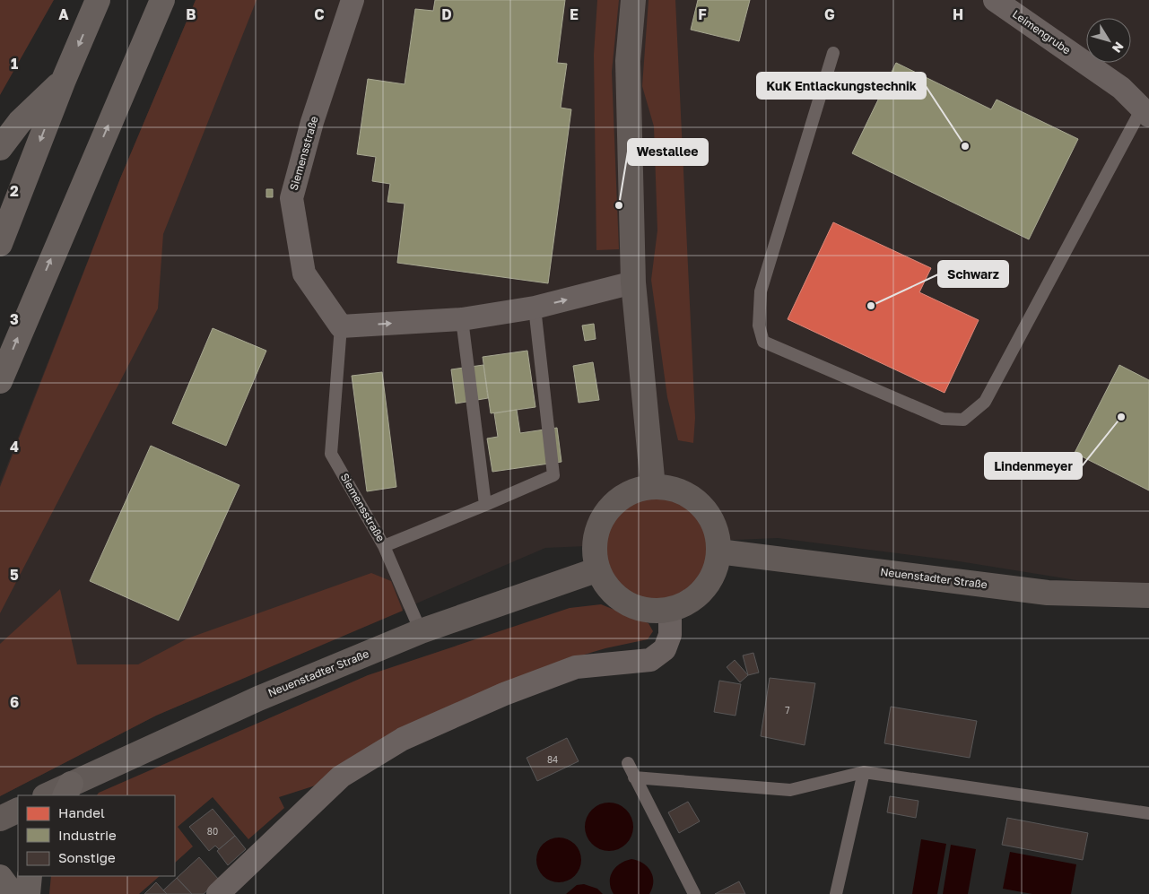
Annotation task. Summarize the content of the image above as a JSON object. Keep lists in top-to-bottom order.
{
  "streets": {
    "main road": ["Neuenstadter Straße"],
    "street": ["Leimengrube", "Siemensstraße"]
  },
  "crossings": [
    ["Siemensstraße", "Neuenstadter Straße"]
  ],
  "places": [
    "KuK Entlackungstechnik",
    "Westallee",
    "Schwarz",
    "Lindenmeyer"
  ],
  "house_numbers": ["7", "84", "80"],
  "legend": ["Handel", "Industrie", "Sonstige"],
  "north": "bottom right",
  "grid": {
    "columns": [
      "A",
      "B",
      "C",
      "D",
      "E",
      "F",
      "G",
      "H"
    ],
    "rows": [
      "1",
      "2",
      "3",
      "4",
      "5",
      "6"
    ]
  }
}
